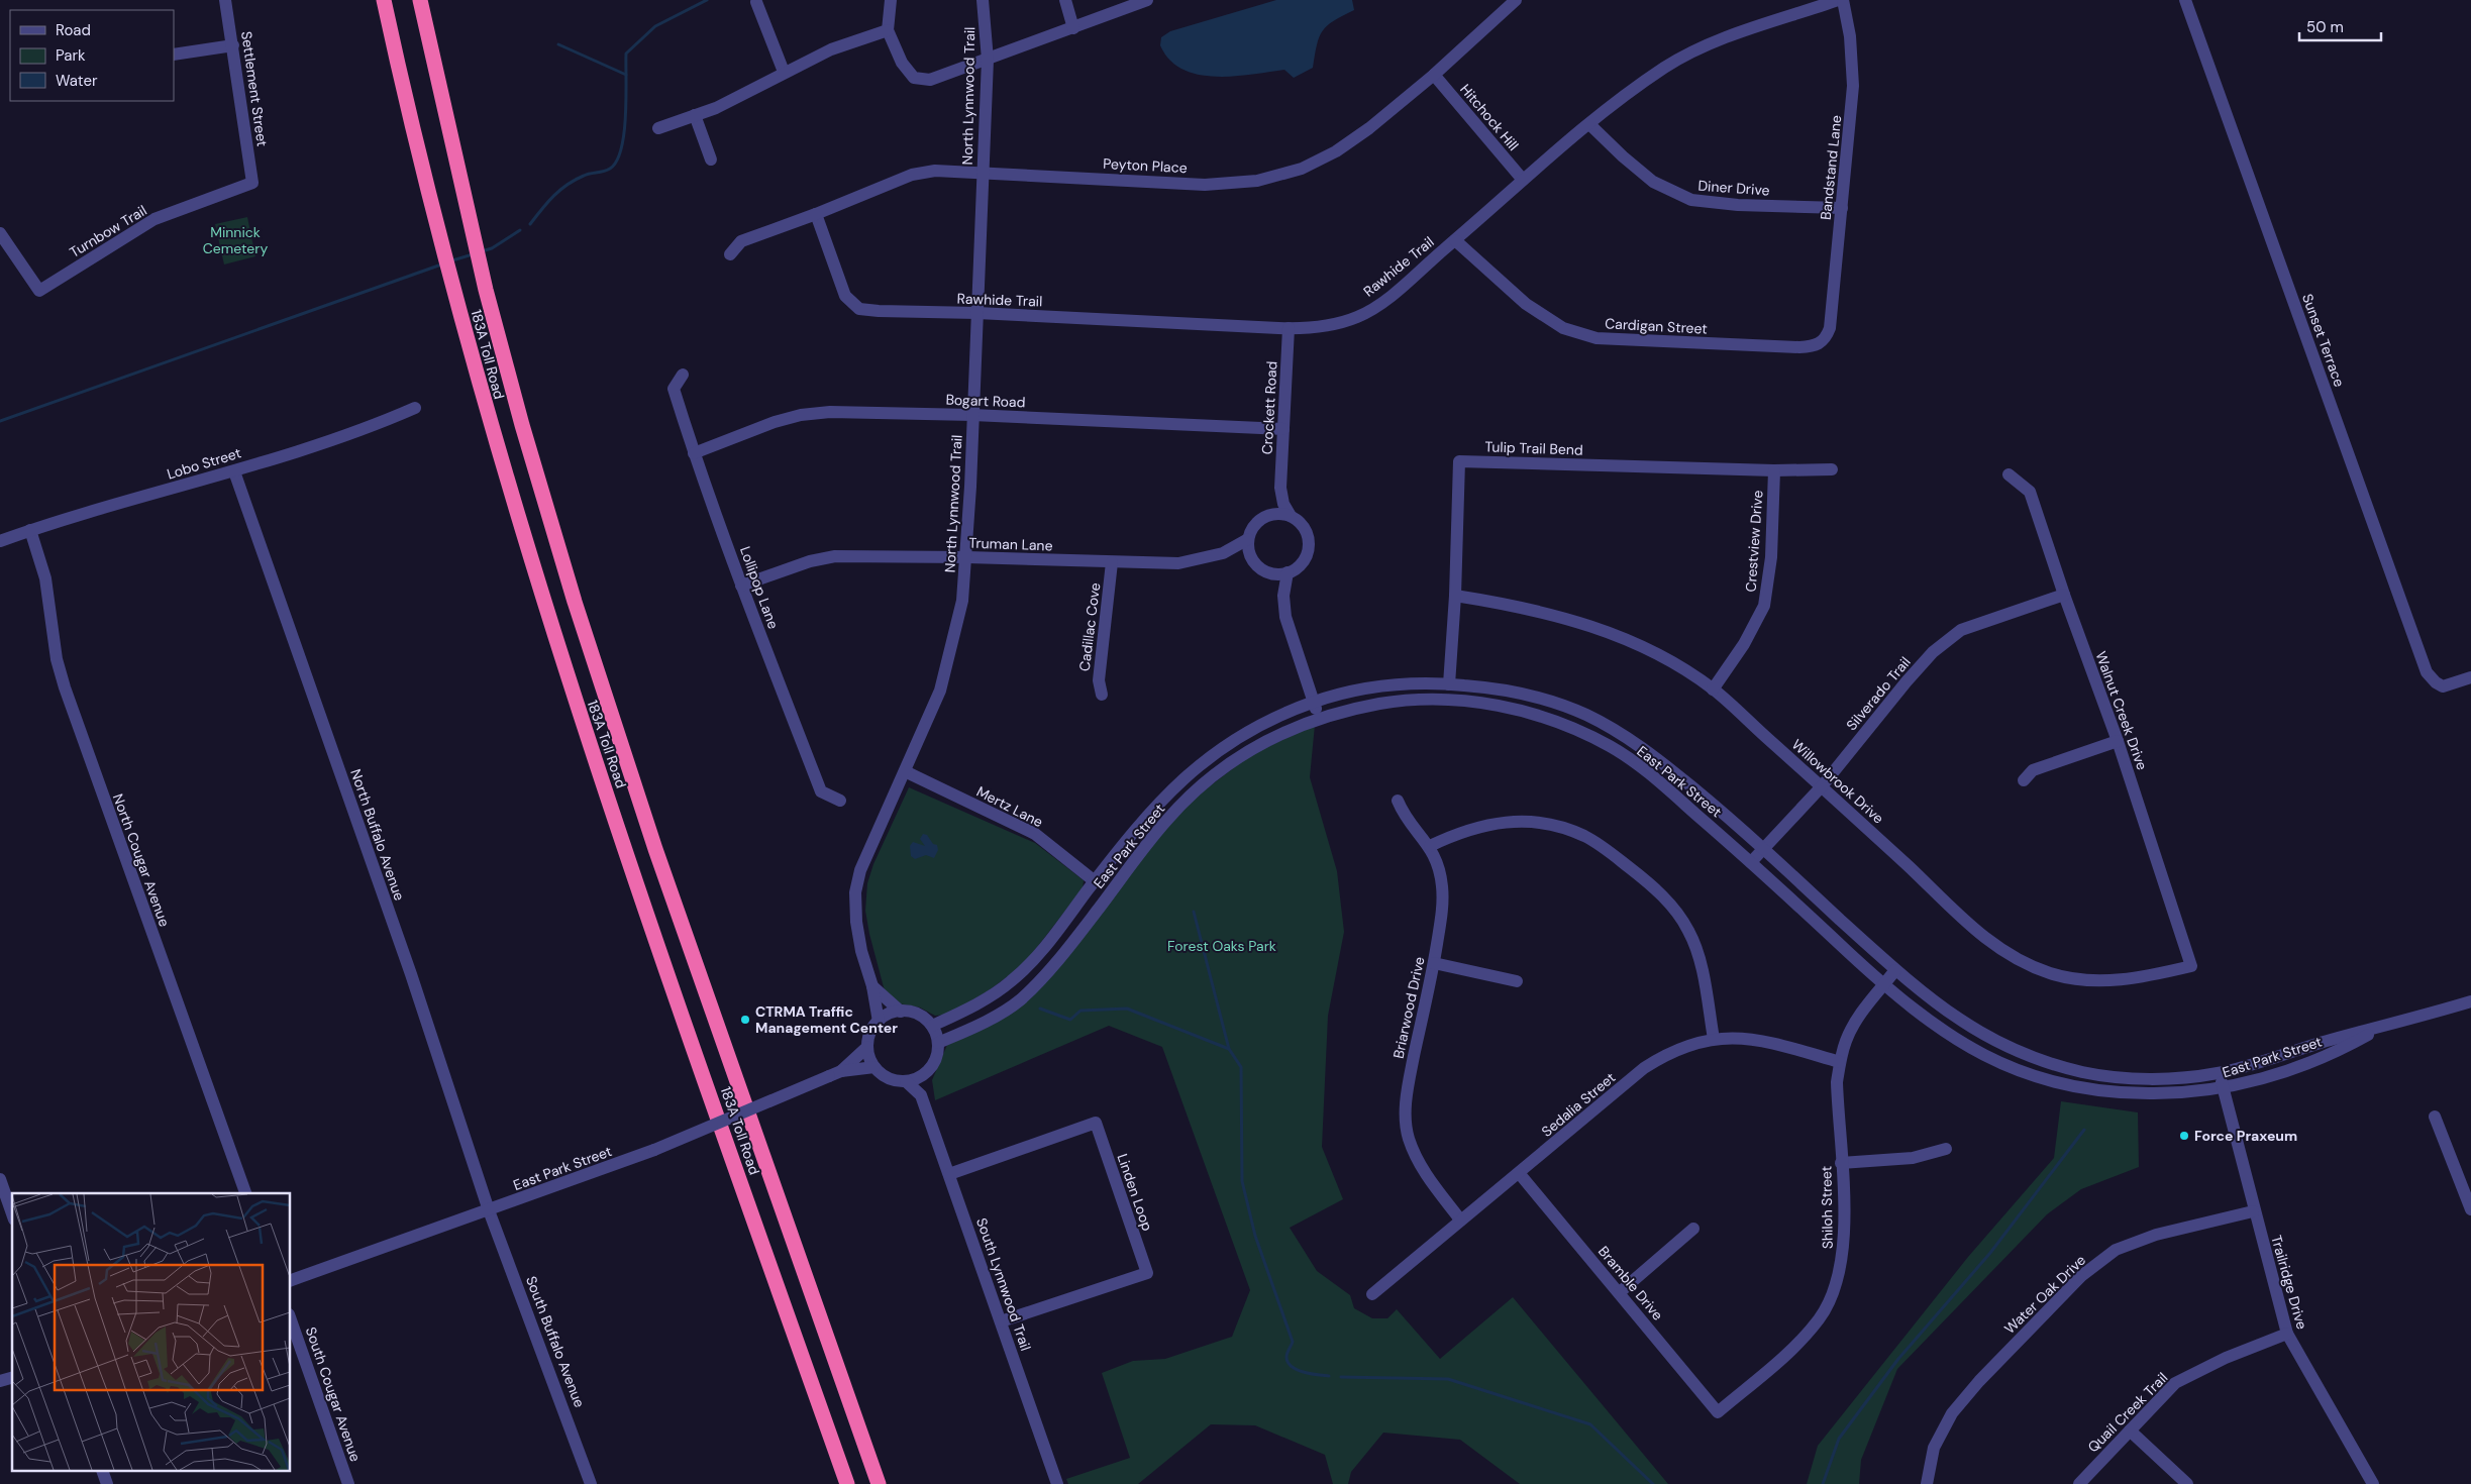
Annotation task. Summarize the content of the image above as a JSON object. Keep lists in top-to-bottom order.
{
  "streets": {
    "highway": ["183A Toll Road"],
    "street": [
      "Settlement Street",
      "North Lynnwood Trail",
      "Hitchock Hill",
      "Peyton Place",
      "Bandstand Lane",
      "Diner Drive",
      "Turnbow Trail",
      "Rawhide Trail",
      "Cardigan Street",
      "Sunset Terrace",
      "Bogart Road",
      "Crockett Road",
      "Tulip Trail Bend",
      "Lobo Street",
      "Crestview Drive",
      "Truman Lane",
      "Lollipop Lane",
      "Cadillac Cove",
      "Silverado Trail",
      "Walnut Creek Drive",
      "East Park Street",
      "Willowbrook Drive",
      "Mertz Lane",
      "North Buffalo Avenue",
      "North Cougar Avenue",
      "Briarwood Drive",
      "Sedalia Street",
      "Linden Loop",
      "Shiloh Street",
      "Trailridge Drive",
      "Bramble Drive",
      "South Lynnwood Trail",
      "Water Oak Drive",
      "South Buffalo Avenue",
      "South Cougar Avenue",
      "Quail Creek Trail"
    ]
  },
  "crossings": [
    ["Settlement Street", "Turnbow Trail"],
    ["North Lynnwood Trail", "Peyton Place"],
    ["North Lynnwood Trail", "Rawhide Trail"],
    ["North Lynnwood Trail", "Bogart Road"],
    ["North Lynnwood Trail", "Truman Lane"],
    ["North Lynnwood Trail", "East Park Street"],
    ["North Lynnwood Trail", "Mertz Lane"],
    ["North Lynnwood Trail", "South Lynnwood Trail"],
    ["Hitchock Hill", "Peyton Place"],
    ["Hitchock Hill", "Rawhide Trail"],
    ["Peyton Place", "Rawhide Trail"],
    ["Bandstand Lane", "Diner Drive"],
    ["Bandstand Lane", "Cardigan Street"],
    ["Diner Drive", "Rawhide Trail"],
    ["Rawhide Trail", "Cardigan Street"],
    ["Rawhide Trail", "Crockett Road"],
    ["Bogart Road", "Crockett Road"],
    ["Bogart Road", "Lollipop Lane"],
    ["Crockett Road", "Truman Lane"],
    ["Tulip Trail Bend", "Crestview Drive"],
    ["Tulip Trail Bend", "East Park Street"],
    ["Tulip Trail Bend", "Willowbrook Drive"],
    ["Lobo Street", "North Buffalo Avenue"],
    ["Lobo Street", "North Cougar Avenue"],
    ["Crestview Drive", "Willowbrook Drive"],
    ["Truman Lane", "Lollipop Lane"],
    ["Truman Lane", "Cadillac Cove"],
    ["Silverado Trail", "Walnut Creek Drive"],
    ["Silverado Trail", "East Park Street"],
    ["Silverado Trail", "Willowbrook Drive"],
    ["Walnut Creek Drive", "Willowbrook Drive"],
    ["East Park Street", "Mertz Lane"],
    ["East Park Street", "North Buffalo Avenue"],
    ["East Park Street", "Shiloh Street"],
    ["East Park Street", "Trailridge Drive"],
    ["East Park Street", "South Lynnwood Trail"],
    ["East Park Street", "South Buffalo Avenue"],
    ["North Buffalo Avenue", "South Buffalo Avenue"],
    ["Briarwood Drive", "Sedalia Street"],
    ["Sedalia Street", "Shiloh Street"],
    ["Sedalia Street", "Bramble Drive"],
    ["Linden Loop", "South Lynnwood Trail"],
    ["Shiloh Street", "Bramble Drive"],
    ["Trailridge Drive", "Water Oak Drive"],
    ["Trailridge Drive", "Quail Creek Trail"]
  ],
  "parks": ["Minnick Cemetery", "Forest Oaks Park"],
  "places": ["CTRMA Traffic Management Center", "Force Praxeum"],
  "legend": ["Road", "Park", "Water"],
  "scale_bar": "50 m"
}
